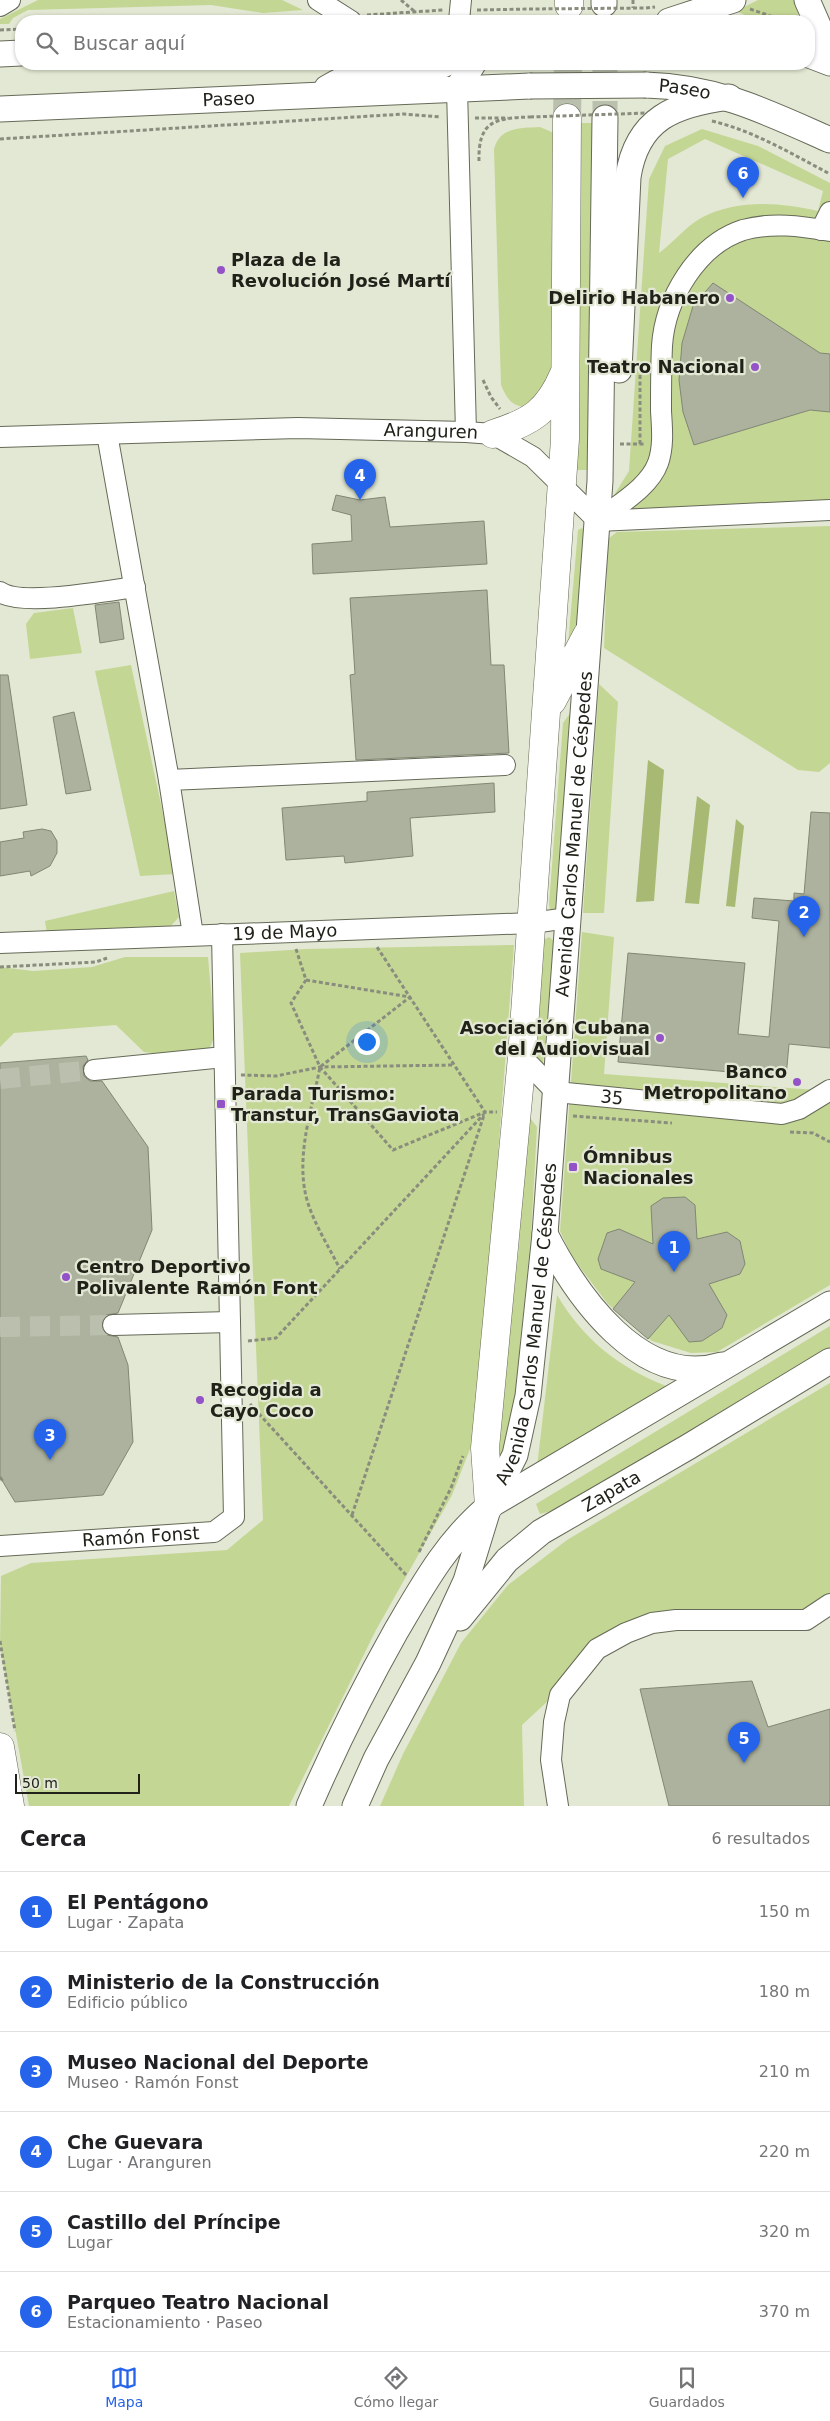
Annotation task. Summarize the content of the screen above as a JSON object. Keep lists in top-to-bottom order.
{
  "streets": {
    "highway": ["Avenida Carlos Manuel de Céspedes"],
    "main road": ["Paseo", "Zapata"],
    "street": [
      "Aranguren",
      "19 de Mayo",
      "35",
      "Ramón Fonst"
    ]
  },
  "crossings": [
    ["Aranguren", "Avenida Carlos Manuel de Céspedes"],
    ["Avenida Carlos Manuel de Céspedes", "19 de Mayo"],
    ["Avenida Carlos Manuel de Céspedes", "35"],
    ["Avenida Carlos Manuel de Céspedes", "Zapata"],
    ["19 de Mayo", "Ramón Fonst"]
  ],
  "places": {
    "other": [
      "Plaza de la Revolución José Martí",
      "Delirio Habanero",
      "Teatro Nacional",
      "Asociación Cubana del Audiovisual",
      "Banco Metropolitano",
      "Centro Deportivo Polivalente Ramón Font",
      "Recogida a Cayo Coco"
    ],
    "transit": ["Parada Turismo: Transtur, TransGaviota", "Ómnibus Nacionales"]
  },
  "scale_bar": "50 m",
  "page": {
    "search": "Buscar aquí",
    "pins": [
      "6",
      "4",
      "2",
      "1",
      "3",
      "5"
    ],
    "scale": "50 m",
    "heading": ["Cerca", "6 resultados"],
    "list": [
      {
        "mark": "1",
        "name": "El Pentágono",
        "note": "Lugar · Zapata",
        "value": "150 m"
      },
      {
        "mark": "2",
        "name": "Ministerio de la Construcción",
        "note": "Edificio público",
        "value": "180 m"
      },
      {
        "mark": "3",
        "name": "Museo Nacional del Deporte",
        "note": "Museo · Ramón Fonst",
        "value": "210 m"
      },
      {
        "mark": "4",
        "name": "Che Guevara",
        "note": "Lugar · Aranguren",
        "value": "220 m"
      },
      {
        "mark": "5",
        "name": "Castillo del Príncipe",
        "note": "Lugar",
        "value": "320 m"
      },
      {
        "mark": "6",
        "name": "Parqueo Teatro Nacional",
        "note": "Estacionamiento · Paseo",
        "value": "370 m"
      }
    ],
    "nav": ["Mapa", "Cómo llegar", "Guardados"]
  }
}
